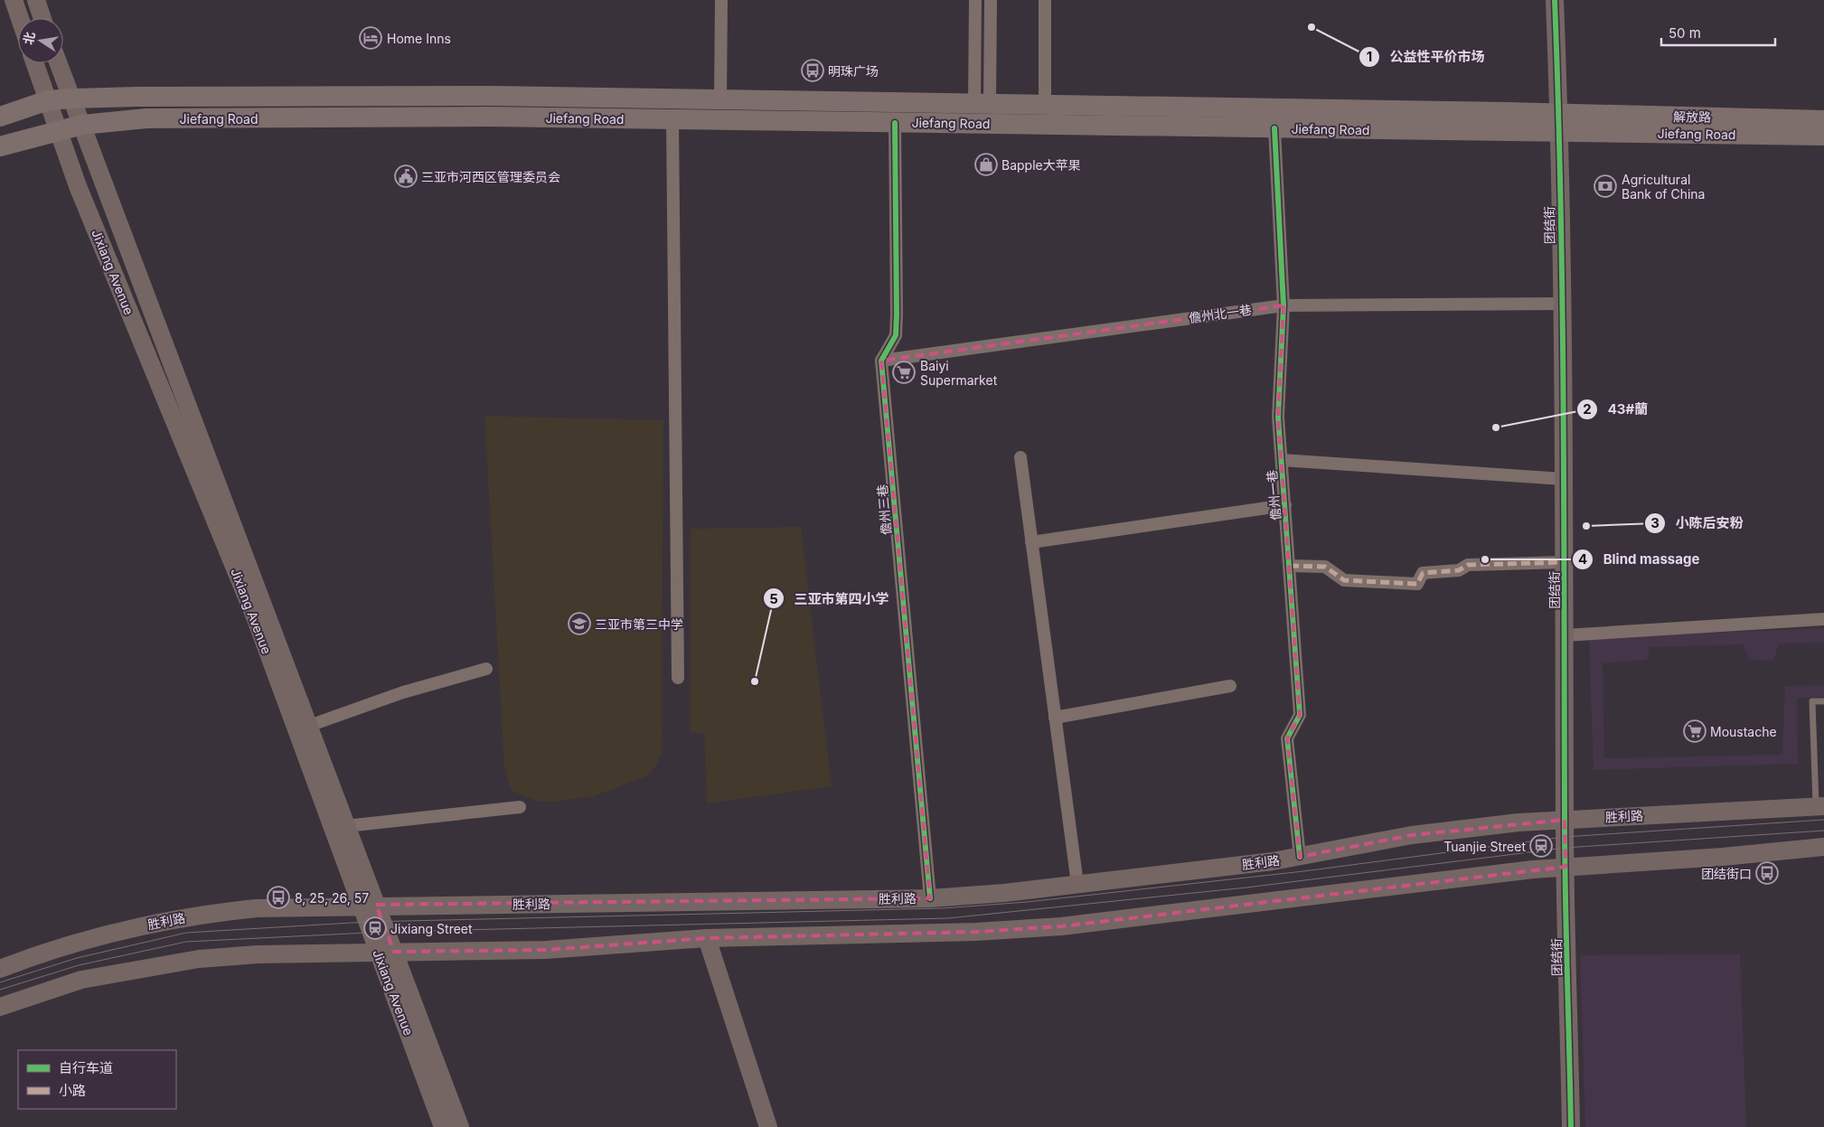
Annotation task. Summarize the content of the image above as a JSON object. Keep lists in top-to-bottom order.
{
  "streets": {
    "main road": [
      "解放路",
      "Jiefang Road",
      "团结街",
      "Jixiang Avenue",
      "胜利路"
    ],
    "street": ["儋州北一巷", "儋州一巷", "儋州三巷"]
  },
  "crossings": [
    ["解放路", "Jiefang Road"],
    ["解放路", "团结街"],
    ["Jiefang Road", "团结街"],
    ["Jiefang Road", "Jixiang Avenue"],
    ["Jiefang Road", "儋州一巷"],
    ["团结街", "儋州北一巷"],
    ["团结街", "胜利路"],
    ["Jixiang Avenue", "胜利路"],
    ["儋州北一巷", "儋州一巷"],
    ["儋州北一巷", "儋州三巷"],
    ["儋州一巷", "胜利路"],
    ["儋州三巷", "胜利路"]
  ],
  "places": {
    "other": [
      "公益性平价市场",
      "43#蘭",
      "小陈后安粉",
      "Blind massage",
      "三亚市第四小学"
    ],
    "hotel": ["Home Inns"],
    "bus stop": ["明珠广场", "团结街口", "8, 25, 26, 57"],
    "shop": ["Bapple大苹果"],
    "public building": ["三亚市河西区管理委员会"],
    "bank": ["Agricultural Bank of China"],
    "supermarket": ["Baiyi Supermarket", "Moustache"],
    "school or university": ["三亚市第三中学"],
    "station": ["Tuanjie Street", "Jixiang Street"]
  },
  "legend": ["自行车道", "小路"],
  "scale_bar": "50 m",
  "north": "left"
}
